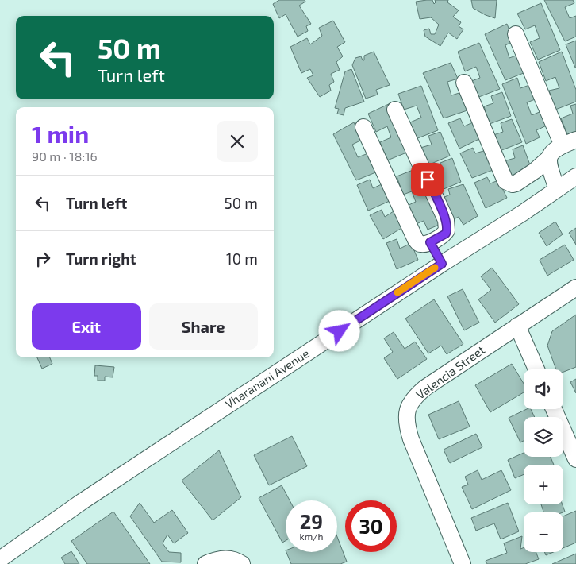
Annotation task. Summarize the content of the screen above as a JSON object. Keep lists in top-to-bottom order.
{
  "streets": {
    "street": ["Valencia Street", "Vharanani Avenue"]
  },
  "page": {
    "turn": ["50 m", "Turn left"],
    "heading": ["1 min", "90 m · 18:16"],
    "list": [
      {
        "name": "Turn left",
        "value": "50 m"
      },
      {
        "name": "Turn right",
        "value": "10 m"
      }
    ],
    "buttons": ["Exit", "Share"],
    "map_buttons": ["+", "−"],
    "speed": "29 km/h",
    "limit": "30"
  }
}
